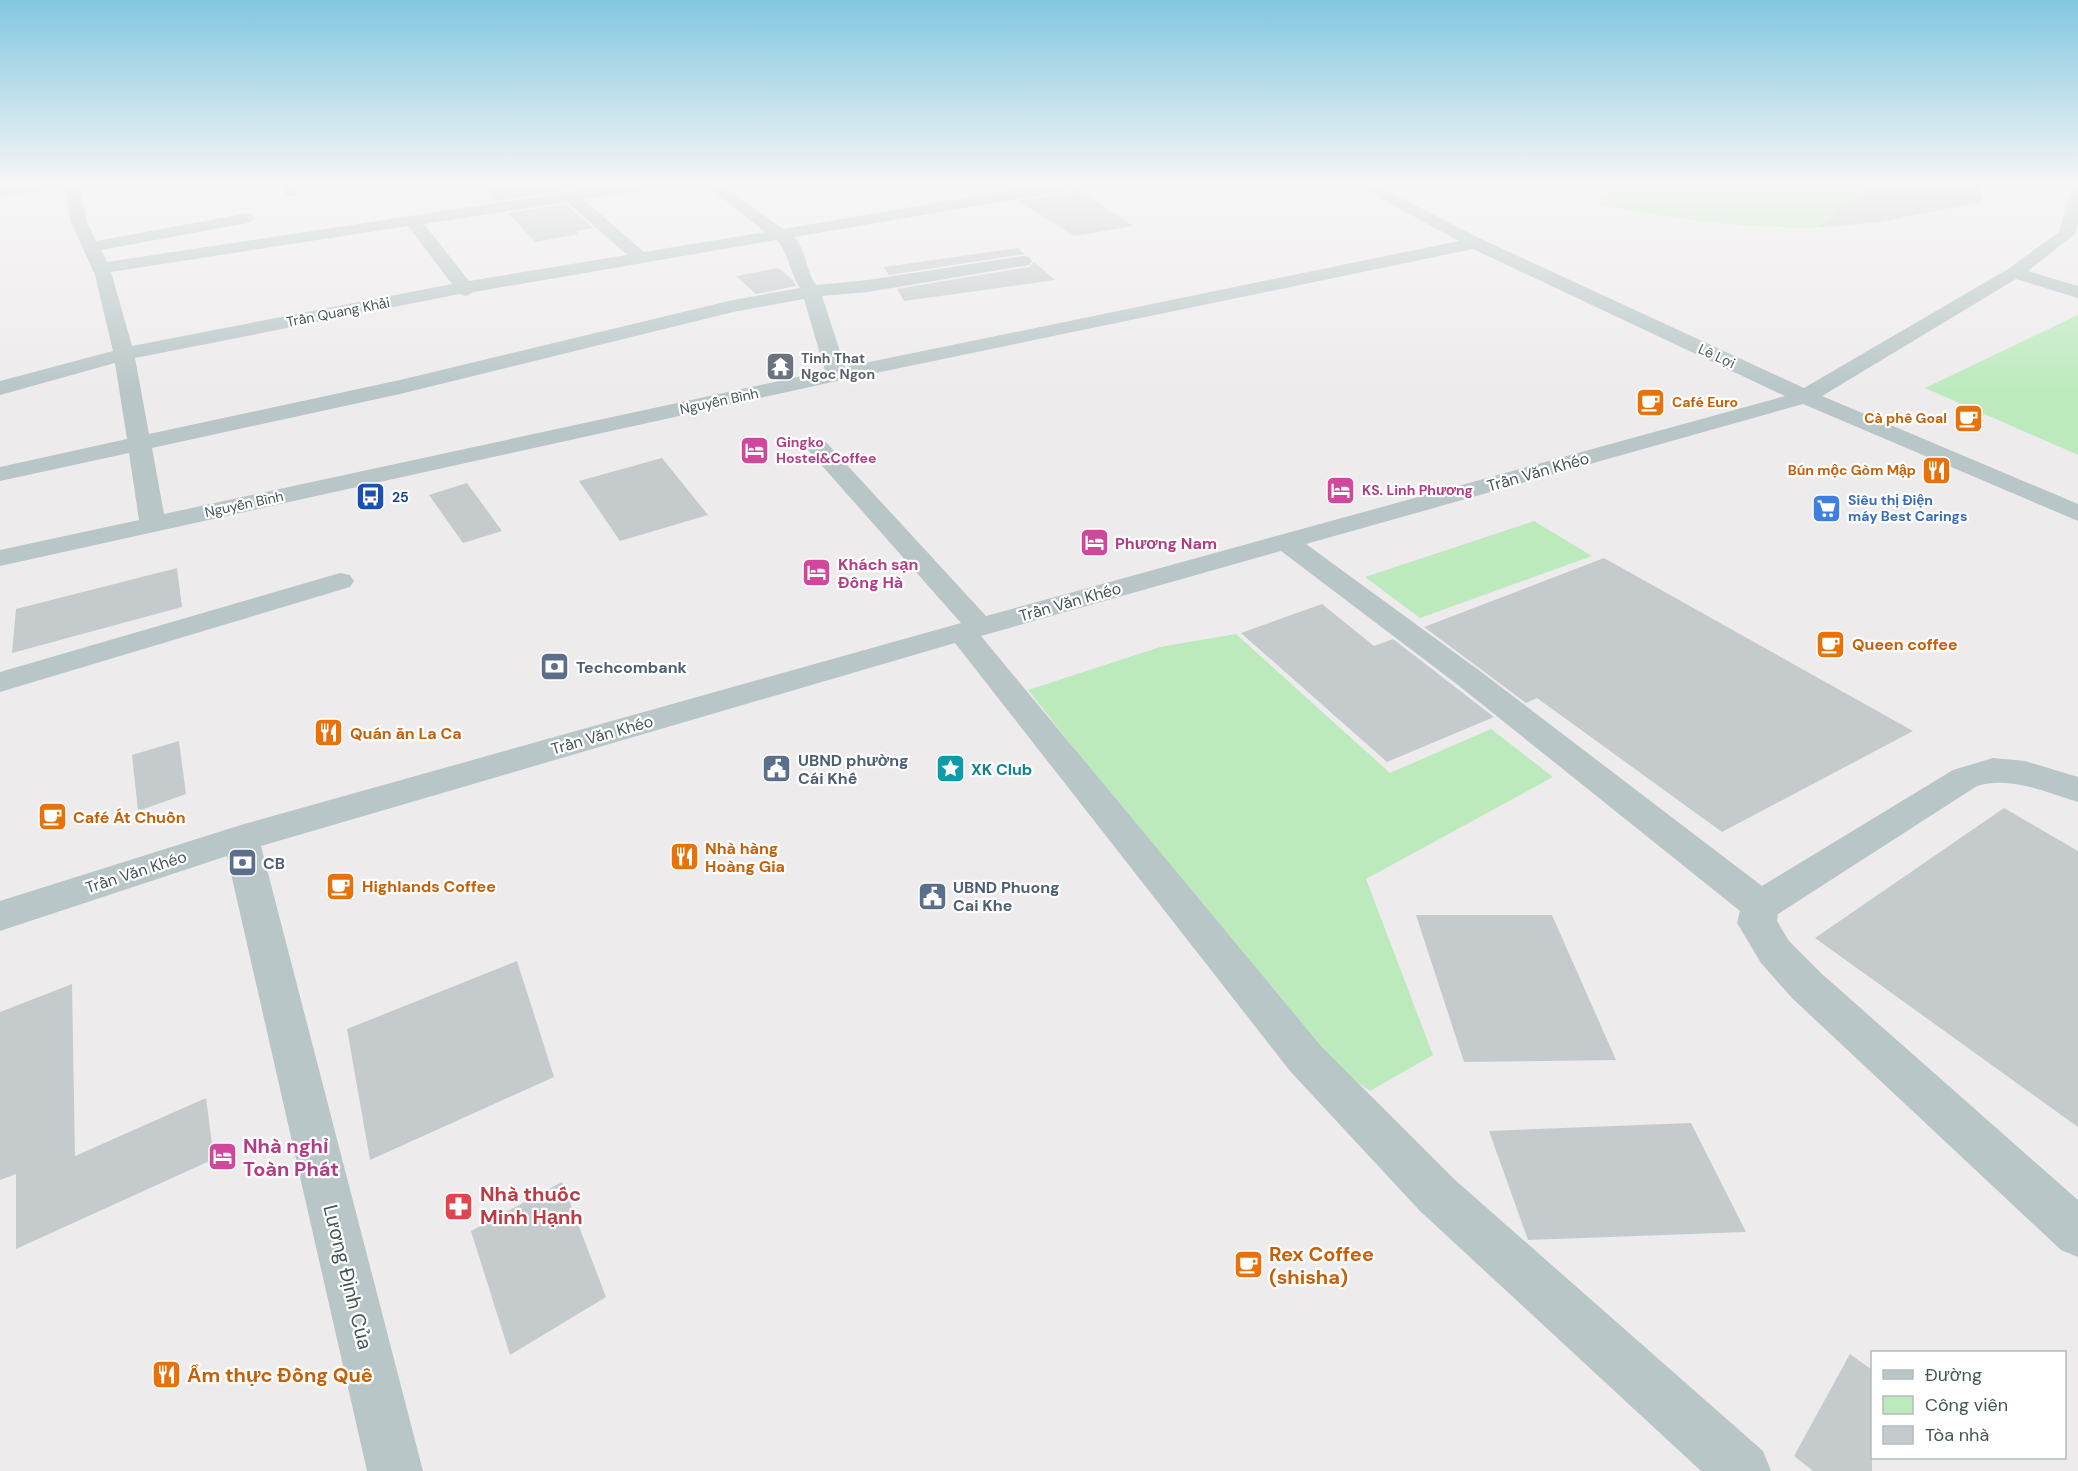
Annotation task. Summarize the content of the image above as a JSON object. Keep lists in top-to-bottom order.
{
  "streets": {
    "street": [
      "Trần Quang Khải",
      "Lê Lợi",
      "Nguyễn Bình",
      "Trần Văn Khéo",
      "Lương Định Của"
    ]
  },
  "crossings": [
    ["Lê Lợi", "Trần Văn Khéo"],
    ["Trần Văn Khéo", "Lương Định Của"]
  ],
  "places": {
    "temple": ["Tinh That Ngoc Ngon"],
    "cafe": [
      "Café Euro",
      "Cà phê Goal",
      "Queen coffee",
      "Café Át Chuồn",
      "Highlands Coffee",
      "Rex Coffee (shisha)"
    ],
    "hotel": [
      "Gingko Hostel&Coffee",
      "KS. Linh Phương",
      "Phương Nam",
      "Khách sạn Đông Hà",
      "Nhà nghỉ Toàn Phát"
    ],
    "restaurant": [
      "Bún mộc Gòm Mập",
      "Quán ăn La Ca",
      "Nhà hàng Hoàng Gia",
      "Ẩm thực Đồng Quê"
    ],
    "bus stop": ["25"],
    "supermarket": ["Siêu thị Điện máy Best Carings"],
    "bank": ["Techcombank", "CB"],
    "public building": ["UBND phường Cái Khế", "UBND Phuong Cai Khe"],
    "place": ["XK Club"],
    "pharmacy": ["Nhà thuốc Minh Hạnh"]
  },
  "legend": ["Đường", "Công viên", "Tòa nhà"]
}
